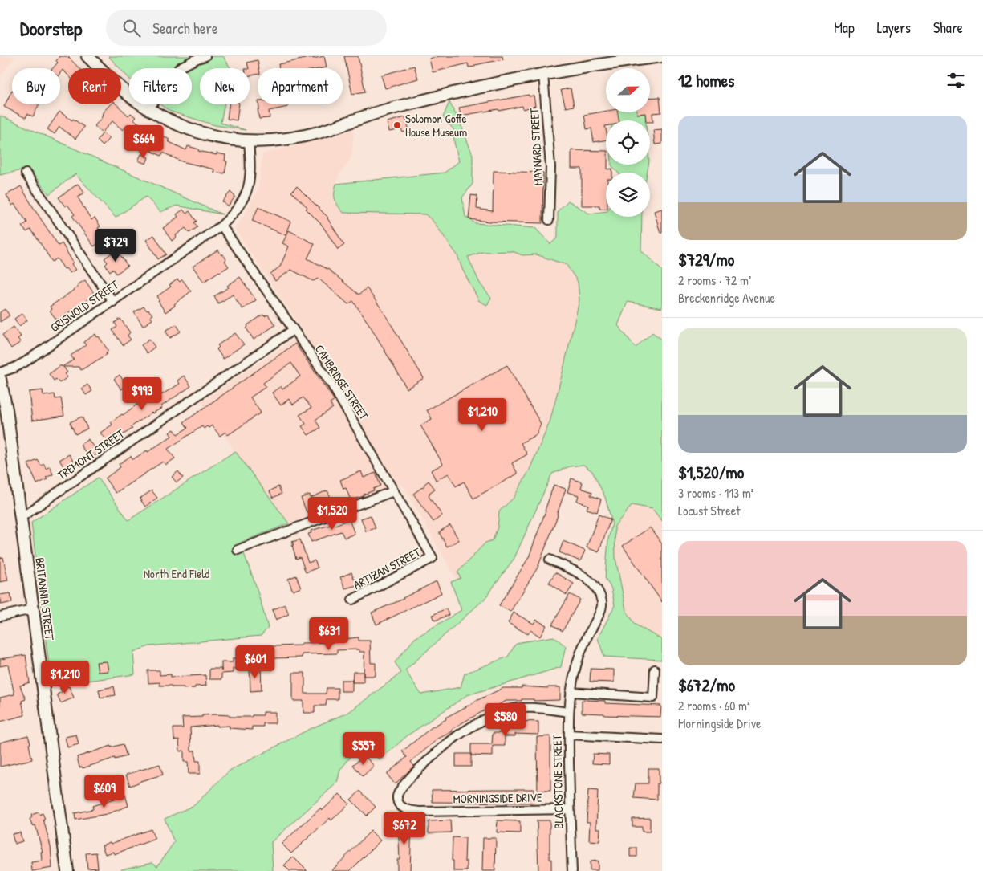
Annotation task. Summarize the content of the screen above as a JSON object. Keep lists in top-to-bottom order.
{
  "streets": {
    "main road": ["BRITANNIA STREET"],
    "street": [
      "MAYNARD STREET",
      "GRISWOLD STREET",
      "CAMBRIDGE STREET",
      "TREMONT STREET",
      "ARTIZAN STREET",
      "BLACKSTONE STREET",
      "MORNINGSIDE DRIVE"
    ]
  },
  "crossings": [
    ["GRISWOLD STREET", "CAMBRIDGE STREET"],
    ["CAMBRIDGE STREET", "TREMONT STREET"],
    ["CAMBRIDGE STREET", "ARTIZAN STREET"],
    ["TREMONT STREET", "BRITANNIA STREET"],
    ["BLACKSTONE STREET", "MORNINGSIDE DRIVE"]
  ],
  "parks": ["North End Field"],
  "places": ["Solomon Goffe House Museum"],
  "north": "right",
  "page": {
    "header": "Doorstep",
    "search": "Search here",
    "nav": ["Map", "Layers", "Share"],
    "heading": "12 homes",
    "chip": [
      "Buy",
      "Rent",
      "Filters",
      "New",
      "Apartment"
    ],
    "list": [
      {
        "name": "$729/mo",
        "note": "2 rooms · 72 m² · Breckenridge Avenue"
      },
      {
        "name": "$1,520/mo",
        "note": "3 rooms · 113 m² · Locust Street"
      },
      {
        "name": "$672/mo",
        "note": "2 rooms · 60 m² · Morningside Drive"
      }
    ],
    "price": [
      "$664",
      "$729",
      "$993",
      "$1,210",
      "$1,520",
      "$631",
      "$601",
      "$1,210",
      "$580",
      "$557",
      "$609",
      "$672"
    ]
  }
}
